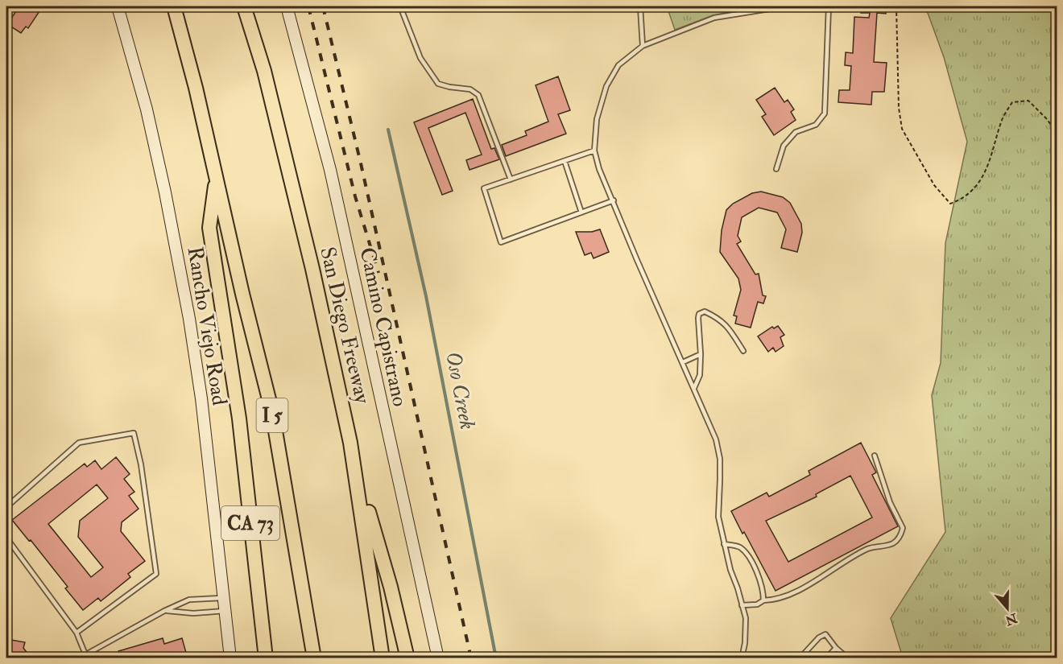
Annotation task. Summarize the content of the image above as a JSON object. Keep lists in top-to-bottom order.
{
  "streets": {
    "highway": ["San Diego Freeway", "I 5", "CA 73"],
    "street": ["Rancho Viejo Road", "Camino Capistrano"]
  },
  "crossings": [
    ["I 5", "CA 73"]
  ],
  "water": ["Oso Creek"],
  "north": "bottom"
}
